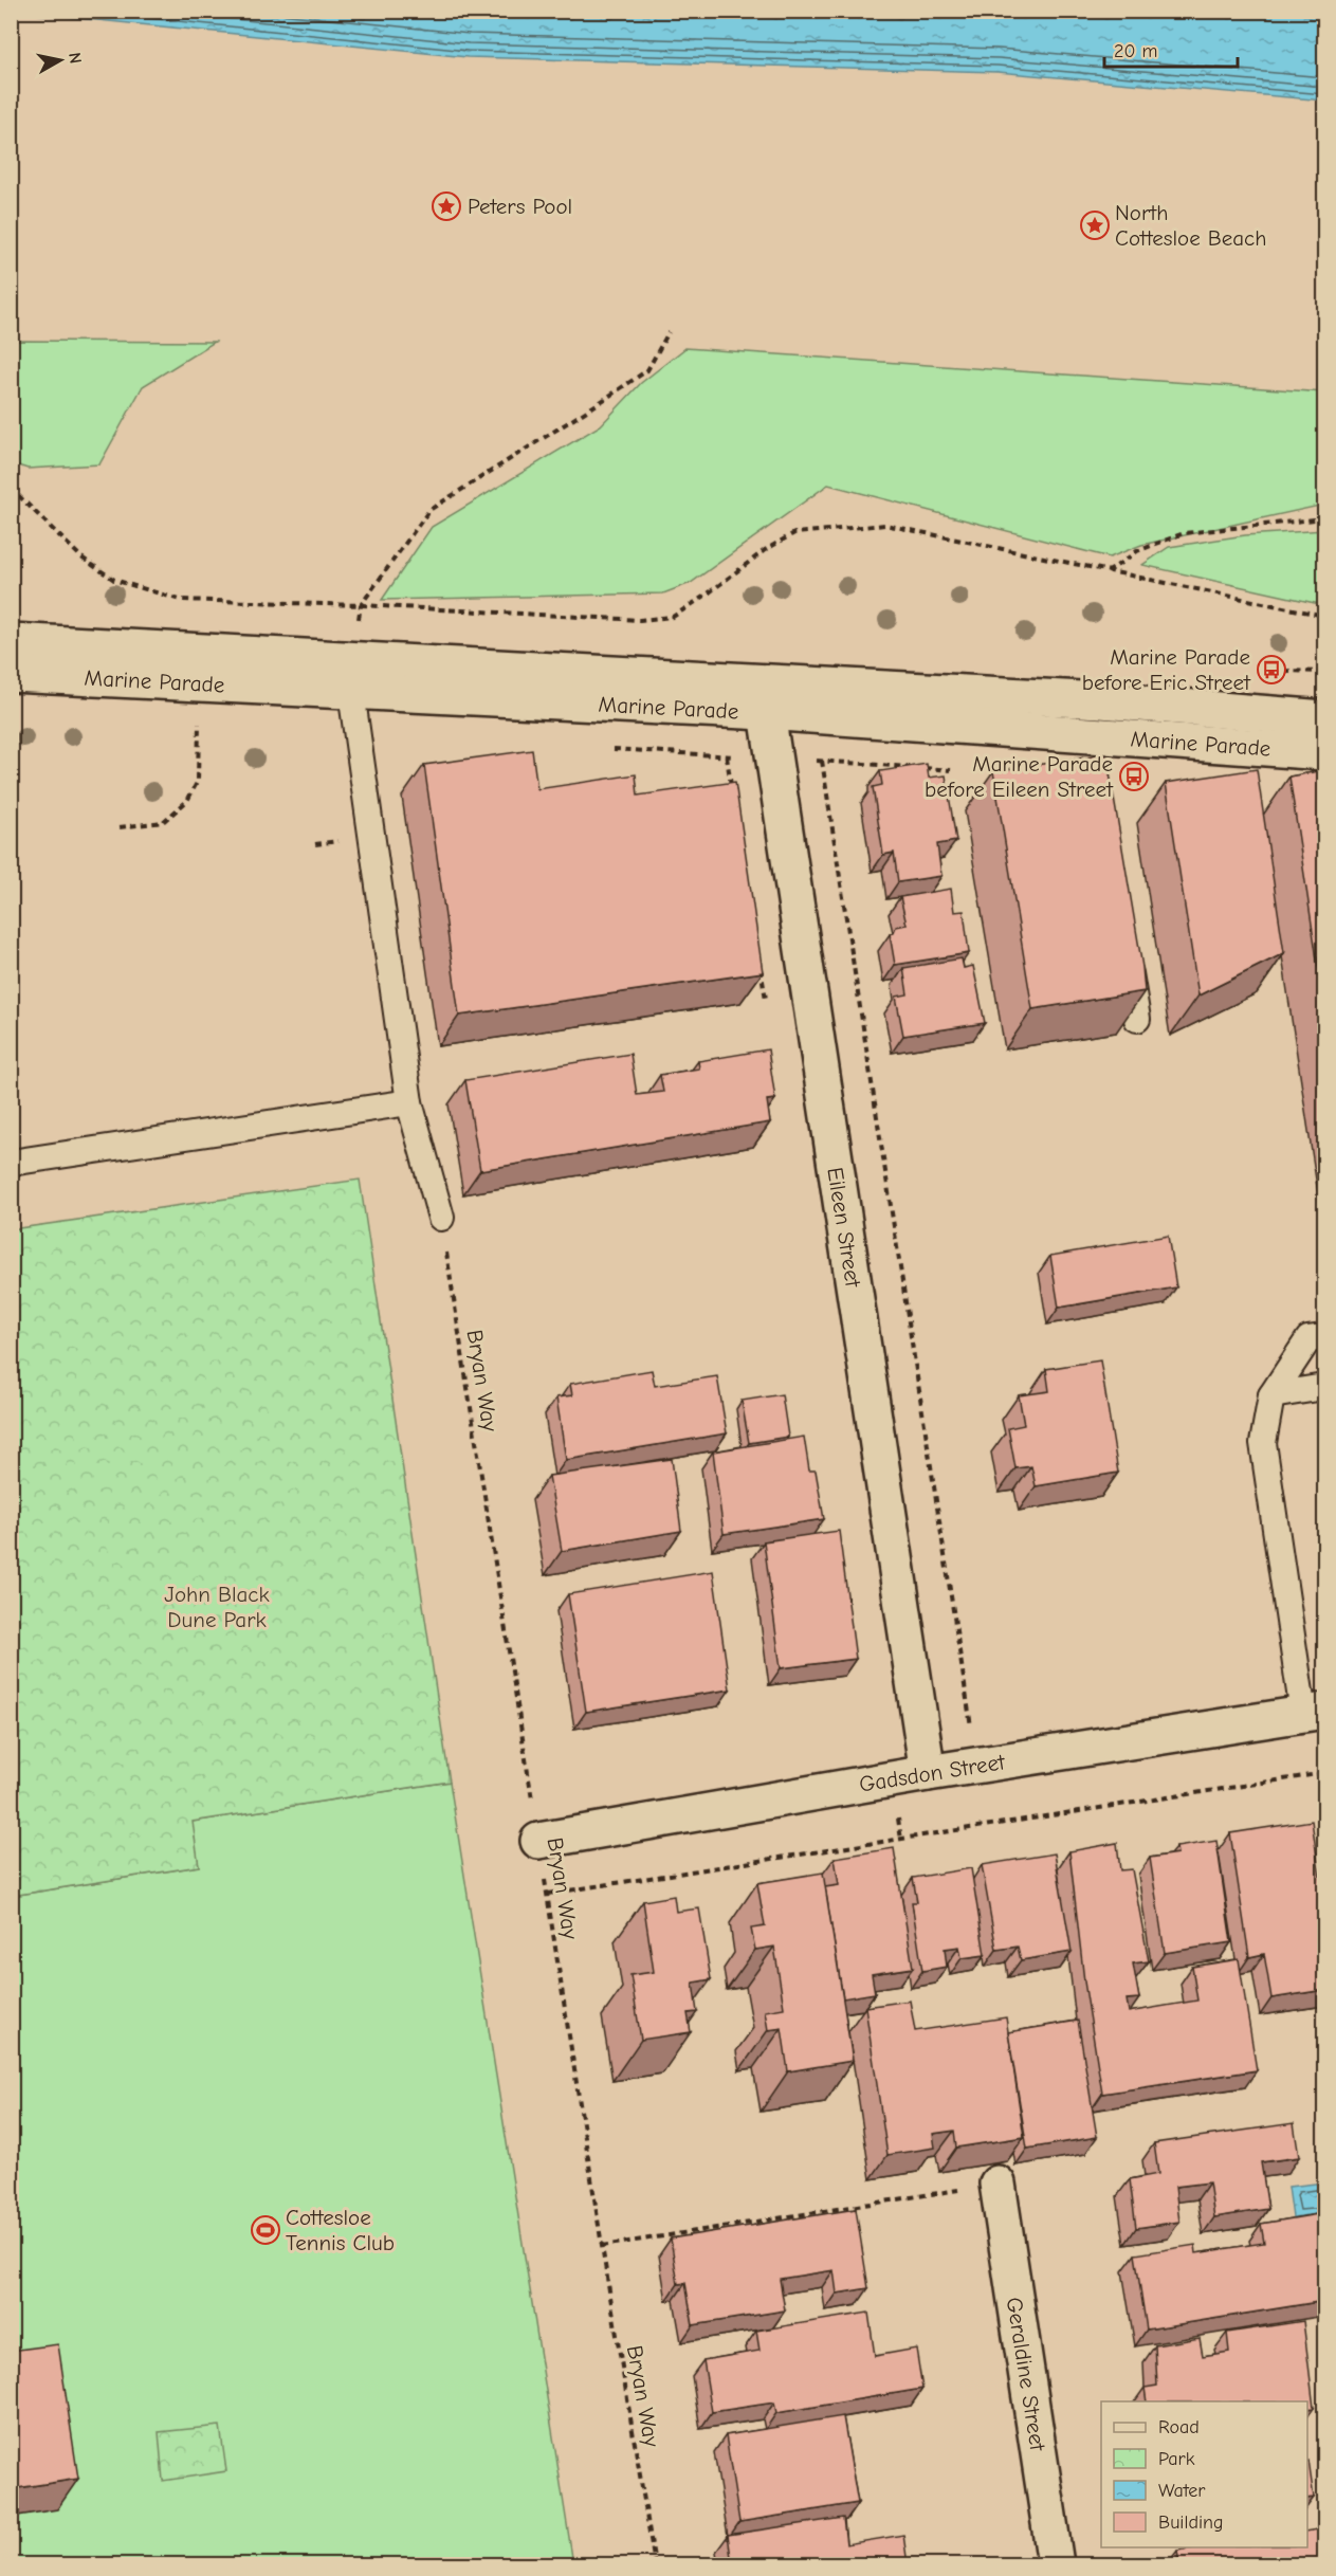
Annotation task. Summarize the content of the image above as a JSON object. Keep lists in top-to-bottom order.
{
  "streets": {
    "street": [
      "Marine Parade",
      "Eileen Street",
      "Gadsdon Street",
      "Geraldine Street"
    ],
    "path": ["Bryan Way"]
  },
  "crossings": [
    ["Marine Parade", "Eileen Street"],
    ["Eileen Street", "Gadsdon Street"],
    ["Bryan Way", "Gadsdon Street"]
  ],
  "parks": ["John Black Dune Park"],
  "places": {
    "place": ["Peters Pool", "North Cottesloe Beach"],
    "bus stop": ["Marine Parade before Eric Street", "Marine Parade before Eileen Street"],
    "sports": ["Cottesloe Tennis Club"]
  },
  "legend": [
    "Road",
    "Park",
    "Water",
    "Building"
  ],
  "scale_bar": "20 m",
  "north": "right"
}
